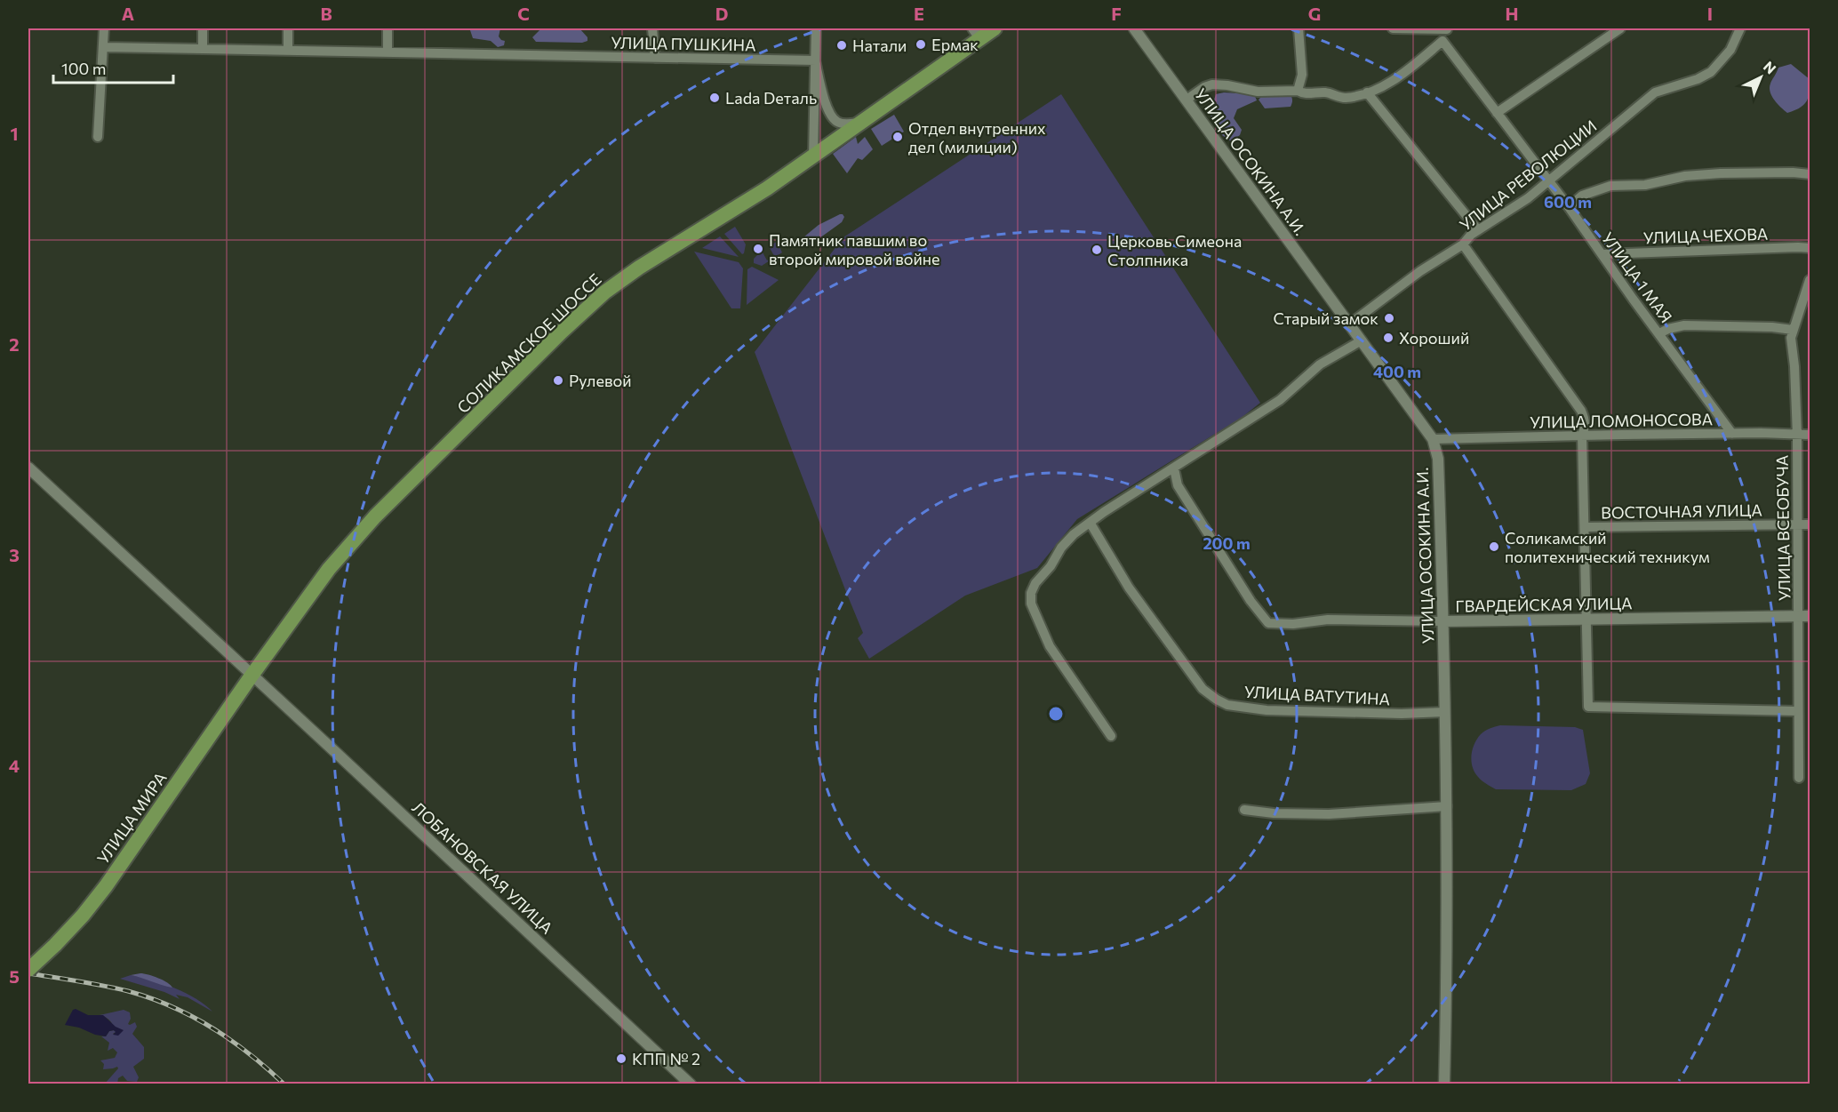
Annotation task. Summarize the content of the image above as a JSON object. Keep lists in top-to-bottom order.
{
  "streets": {
    "highway": ["СОЛИКАМСКОЕ ШОССЕ", "УЛИЦА МИРА"],
    "street": [
      "УЛИЦА ПУШКИНА",
      "УЛИЦА ОСОКИНА А.И.",
      "УЛИЦА РЕВОЛЮЦИИ",
      "УЛИЦА ЧЕХОВА",
      "УЛИЦА 1 МАЯ",
      "УЛИЦА ЛОМОНОСОВА",
      "ВОСТОЧНАЯ УЛИЦА",
      "УЛИЦА ВСЕОБУЧА",
      "ГВАРДЕЙСКАЯ УЛИЦА",
      "УЛИЦА ВАТУТИНА",
      "ЛОБАНОВСКАЯ УЛИЦА"
    ]
  },
  "crossings": [
    ["УЛИЦА ОСОКИНА А.И.", "УЛИЦА РЕВОЛЮЦИИ"],
    ["УЛИЦА ОСОКИНА А.И.", "УЛИЦА ЛОМОНОСОВА"],
    ["УЛИЦА ОСОКИНА А.И.", "ГВАРДЕЙСКАЯ УЛИЦА"],
    ["УЛИЦА ОСОКИНА А.И.", "УЛИЦА ВАТУТИНА"],
    ["УЛИЦА РЕВОЛЮЦИИ", "УЛИЦА 1 МАЯ"],
    ["УЛИЦА ЧЕХОВА", "УЛИЦА 1 МАЯ"],
    ["УЛИЦА 1 МАЯ", "УЛИЦА ЛОМОНОСОВА"],
    ["СОЛИКАМСКОЕ ШОССЕ", "УЛИЦА МИРА"],
    ["СОЛИКАМСКОЕ ШОССЕ", "ЛОБАНОВСКАЯ УЛИЦА"],
    ["УЛИЦА ЛОМОНОСОВА", "УЛИЦА ВСЕОБУЧА"],
    ["ВОСТОЧНАЯ УЛИЦА", "УЛИЦА ВСЕОБУЧА"],
    ["УЛИЦА ВСЕОБУЧА", "ГВАРДЕЙСКАЯ УЛИЦА"],
    ["УЛИЦА МИРА", "ЛОБАНОВСКАЯ УЛИЦА"]
  ],
  "places": [
    "Ермак",
    "Натали",
    "Lada Dеталь",
    "Отдел внутренних дел (милиции)",
    "Памятник павшим во второй мировой войне",
    "Церковь Симеона Столпника",
    "Старый замок",
    "Хороший",
    "Рулевой",
    "Соликамский политехнический техникум",
    "КПП № 2"
  ],
  "scale_bar": "100 m",
  "north": "top right",
  "grid": {
    "columns": [
      "A",
      "B",
      "C",
      "D",
      "E",
      "F",
      "G",
      "H",
      "I"
    ],
    "rows": [
      "1",
      "2",
      "3",
      "4",
      "5"
    ]
  },
  "rings": ["600 m", "400 m", "200 m"]
}
